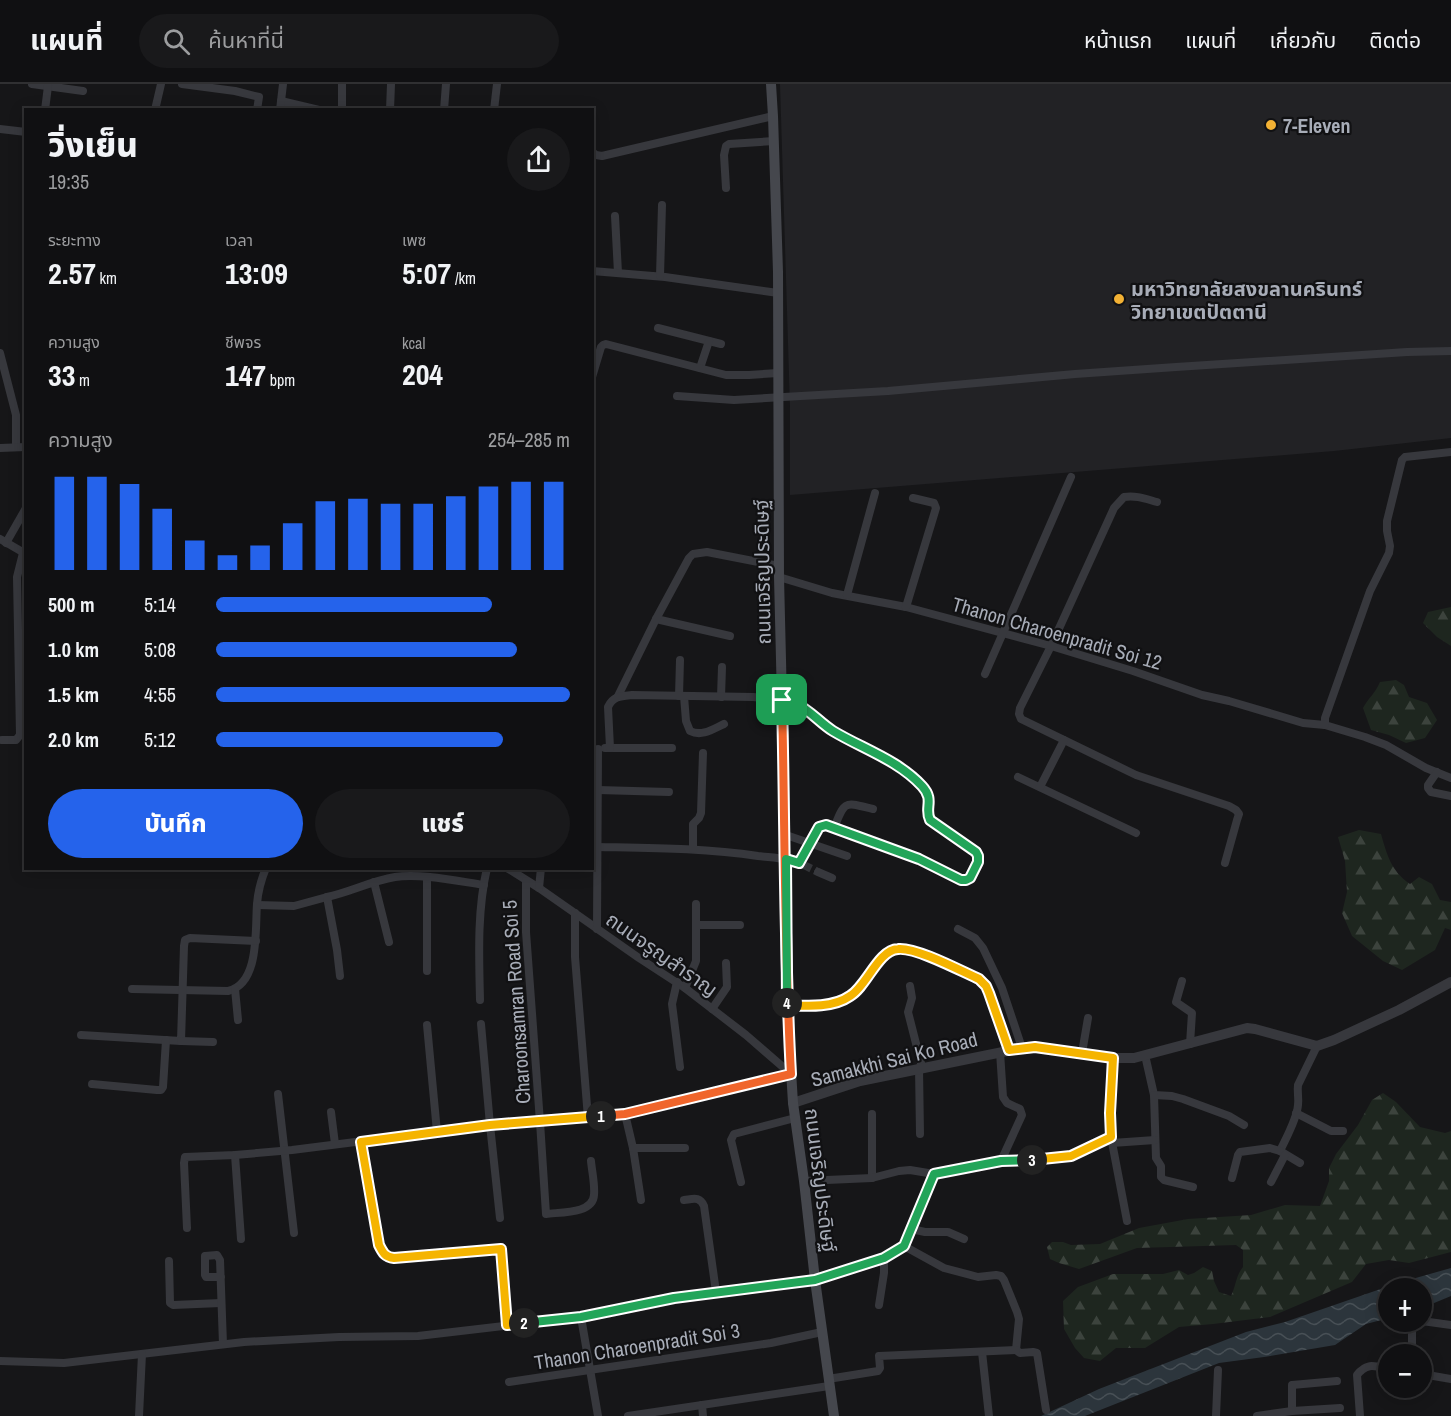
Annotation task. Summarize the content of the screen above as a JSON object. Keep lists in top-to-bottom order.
{
  "streets": {
    "main road": ["ถนนเจริญประดิษฐ์"],
    "street": [
      "Thanon Charoenpradit Soi 12",
      "ถนนจรูญสำราญ",
      "Charoonsamran Road Soi 5",
      "Samakkhi Sai Ko Road",
      "Thanon Charoenpradit Soi 3"
    ]
  },
  "crossings": [
    ["ถนนเจริญประดิษฐ์", "Thanon Charoenpradit Soi 12"],
    ["ถนนเจริญประดิษฐ์", "ถนนจรูญสำราญ"],
    ["ถนนเจริญประดิษฐ์", "Samakkhi Sai Ko Road"],
    ["ถนนเจริญประดิษฐ์", "Thanon Charoenpradit Soi 3"],
    ["ถนนจรูญสำราญ", "Charoonsamran Road Soi 5"]
  ],
  "places": ["7-Eleven", "มหาวิทยาลัยสงขลานครินทร์ วิทยาเขตปัตตานี"],
  "page": {
    "header": "แผนที่",
    "search": "ค้นหาที่นี่",
    "nav": [
      "หน้าแรก",
      "แผนที่",
      "เกี่ยวกับ",
      "ติดต่อ"
    ],
    "heading": ["วิ่งเย็น", "19:35"],
    "stats": [
      ["ระยะทาง", "2.57 km"],
      ["เวลา", "13:09"],
      ["เพซ", "5:07 /km"],
      ["ความสูง", "33 m"],
      ["ชีพจร", "147 bpm"],
      ["kcal", "204"]
    ],
    "chart": ["ความสูง", "254–285 m"],
    "list": [
      {
        "name": "500 m",
        "note": "5:14"
      },
      {
        "name": "1.0 km",
        "note": "5:08"
      },
      {
        "name": "1.5 km",
        "note": "4:55"
      },
      {
        "name": "2.0 km",
        "note": "5:12"
      }
    ],
    "buttons": ["บันทึก", "แชร์"],
    "pins": [
      "4",
      "1",
      "3",
      "2"
    ],
    "map_buttons": ["+", "−"]
  }
}
